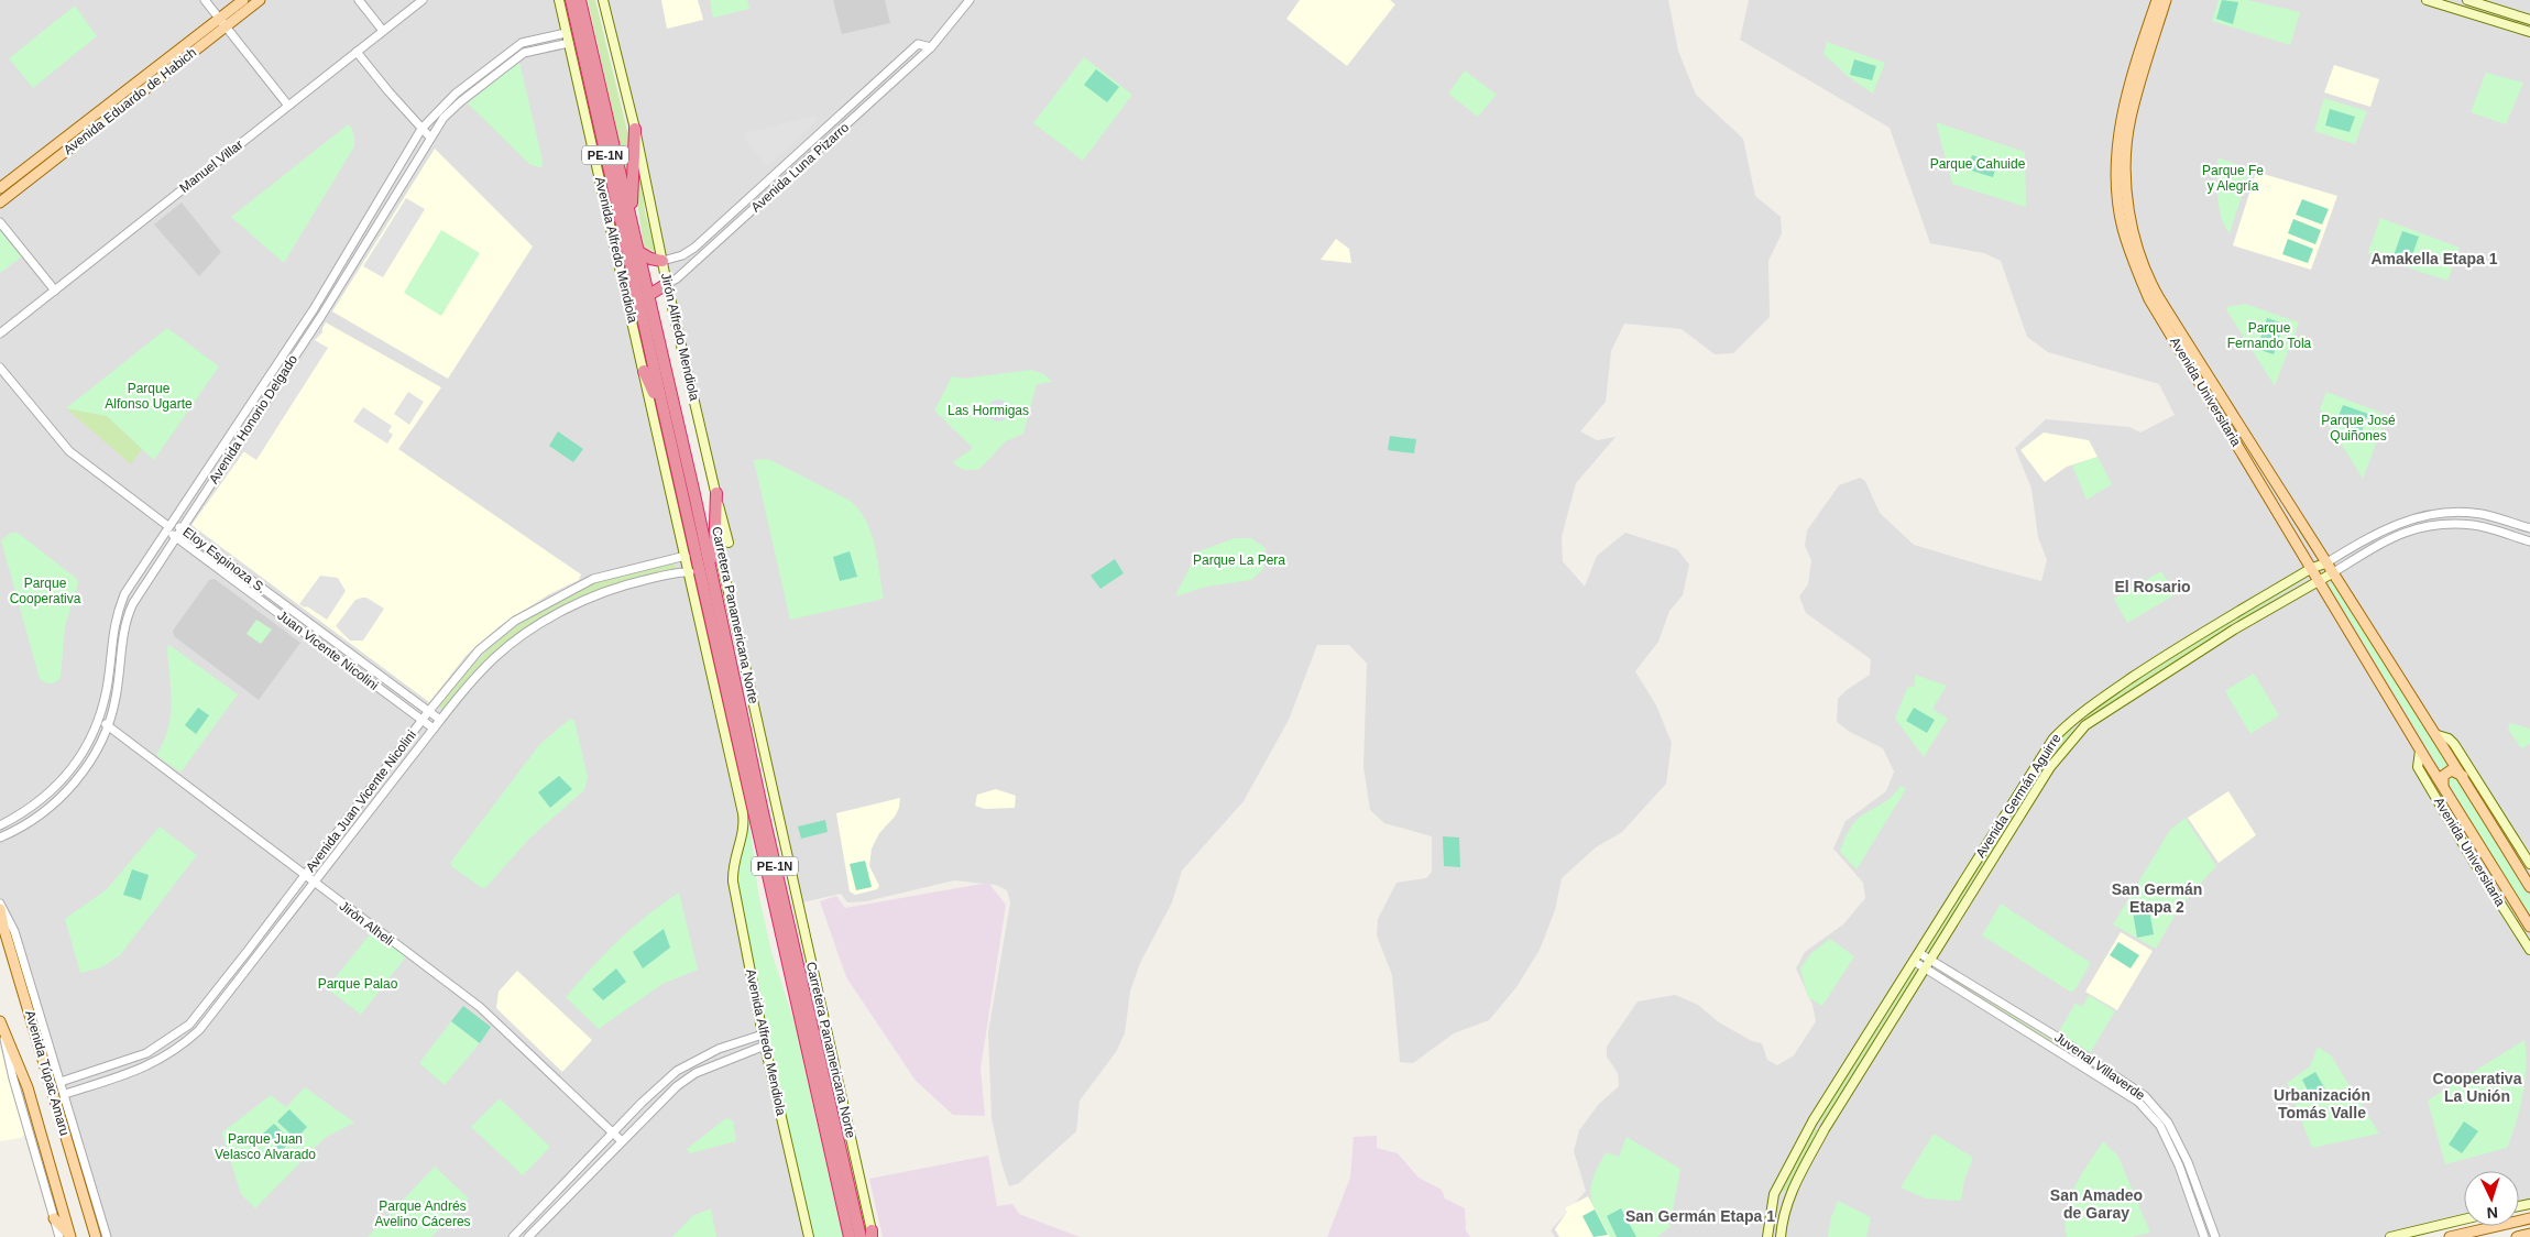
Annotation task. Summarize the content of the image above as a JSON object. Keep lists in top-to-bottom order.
{
  "streets": {
    "highway": ["PE-1N", "Carretera Panamericana Norte"],
    "main road": [
      "Avenida Eduardo de Habich",
      "Avenida Alfredo Mendiola",
      "Jirón Alfredo Mendiola",
      "Avenida Universitaria",
      "Avenida Germán Aguirre",
      "Avenida Túpac Amaru"
    ],
    "street": [
      "Manuel Villar",
      "Avenida Luna Pizarro",
      "Avenida Honorio Delgado",
      "Eloy Espinoza S.",
      "Juan Vicente Nicolini",
      "Avenida Juan Vicente Nicolini",
      "Jirón Alheli",
      "Juvenal Villaverde"
    ]
  },
  "crossings": [
    ["Avenida Luna Pizarro", "Jirón Alfredo Mendiola"],
    ["Avenida Alfredo Mendiola", "Avenida Honorio Delgado"],
    ["Avenida Universitaria", "Avenida Germán Aguirre"],
    ["Avenida Honorio Delgado", "Eloy Espinoza S."],
    ["Avenida Honorio Delgado", "Juan Vicente Nicolini"],
    ["Avenida Honorio Delgado", "Jirón Alheli"],
    ["Eloy Espinoza S.", "Juan Vicente Nicolini"],
    ["Eloy Espinoza S.", "Avenida Juan Vicente Nicolini"],
    ["Juan Vicente Nicolini", "Avenida Juan Vicente Nicolini"],
    ["Avenida Germán Aguirre", "Juvenal Villaverde"],
    ["Avenida Juan Vicente Nicolini", "Jirón Alheli"]
  ],
  "districts": [
    "Amakella Etapa 1",
    "El Rosario",
    "San Germán Etapa 2",
    "Cooperativa La Unión",
    "Urbanización Tomás Valle",
    "San Amadeo de Garay",
    "San Germán Etapa 1"
  ],
  "parks": [
    "Parque Cahuide",
    "Parque Fe y Alegría",
    "Parque Fernando Tola",
    "Parque Alfonso Ugarte",
    "Las Hormigas",
    "Parque José Quiñones",
    "Parque La Pera",
    "Parque Cooperativa",
    "Parque Palao",
    "Parque Juan Velasco Alvarado",
    "Parque Andrés Avelino Cáceres"
  ],
  "north": "bottom"
}
